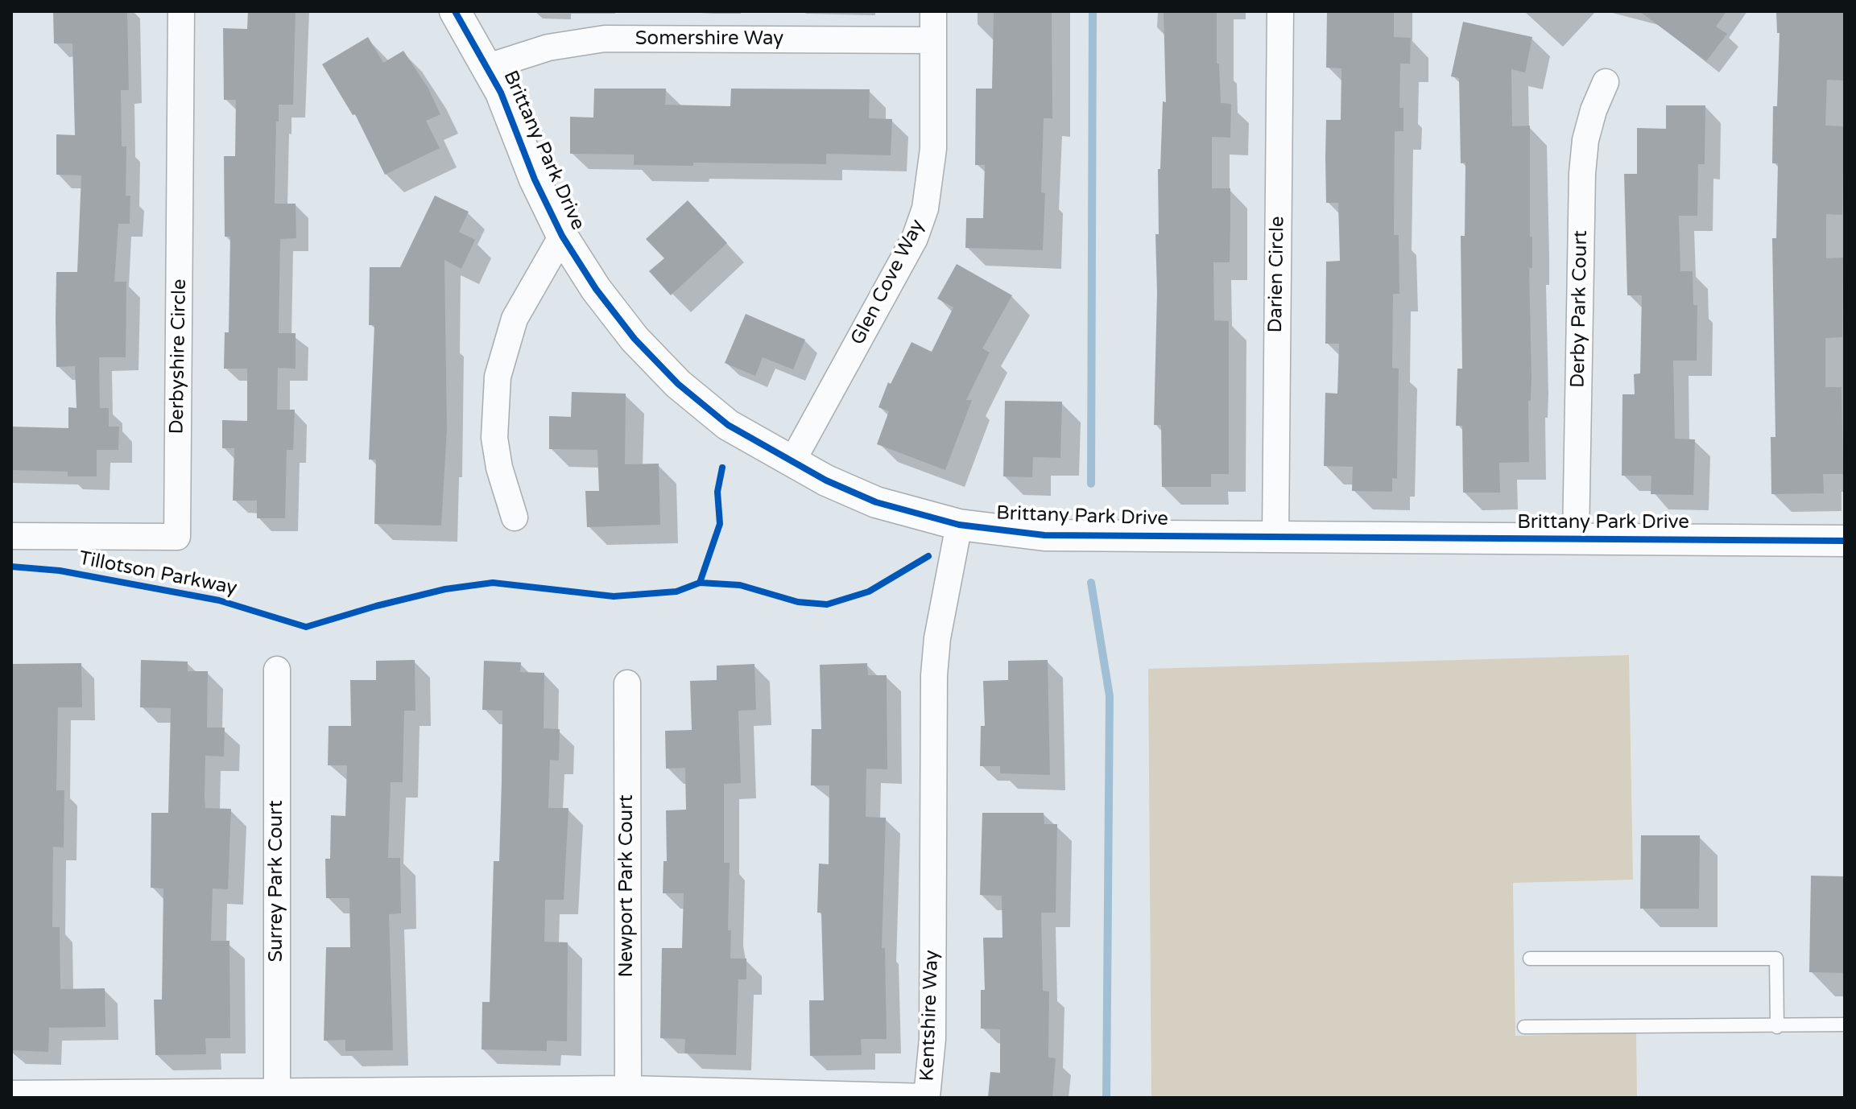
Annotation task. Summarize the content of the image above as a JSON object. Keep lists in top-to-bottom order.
{
  "streets": {
    "street": [
      "Somershire Way",
      "Brittany Park Drive",
      "Darien Circle",
      "Glen Cove Way",
      "Derby Park Court",
      "Derbyshire Circle",
      "Surrey Park Court",
      "Newport Park Court",
      "Kentshire Way"
    ],
    "cycle path": ["Tillotson Parkway"]
  },
  "crossings": [
    ["Somershire Way", "Brittany Park Drive"],
    ["Somershire Way", "Glen Cove Way"],
    ["Brittany Park Drive", "Darien Circle"],
    ["Brittany Park Drive", "Glen Cove Way"],
    ["Brittany Park Drive", "Derby Park Court"],
    ["Brittany Park Drive", "Kentshire Way"],
    ["Surrey Park Court", "Kentshire Way"],
    ["Newport Park Court", "Kentshire Way"]
  ]
}
